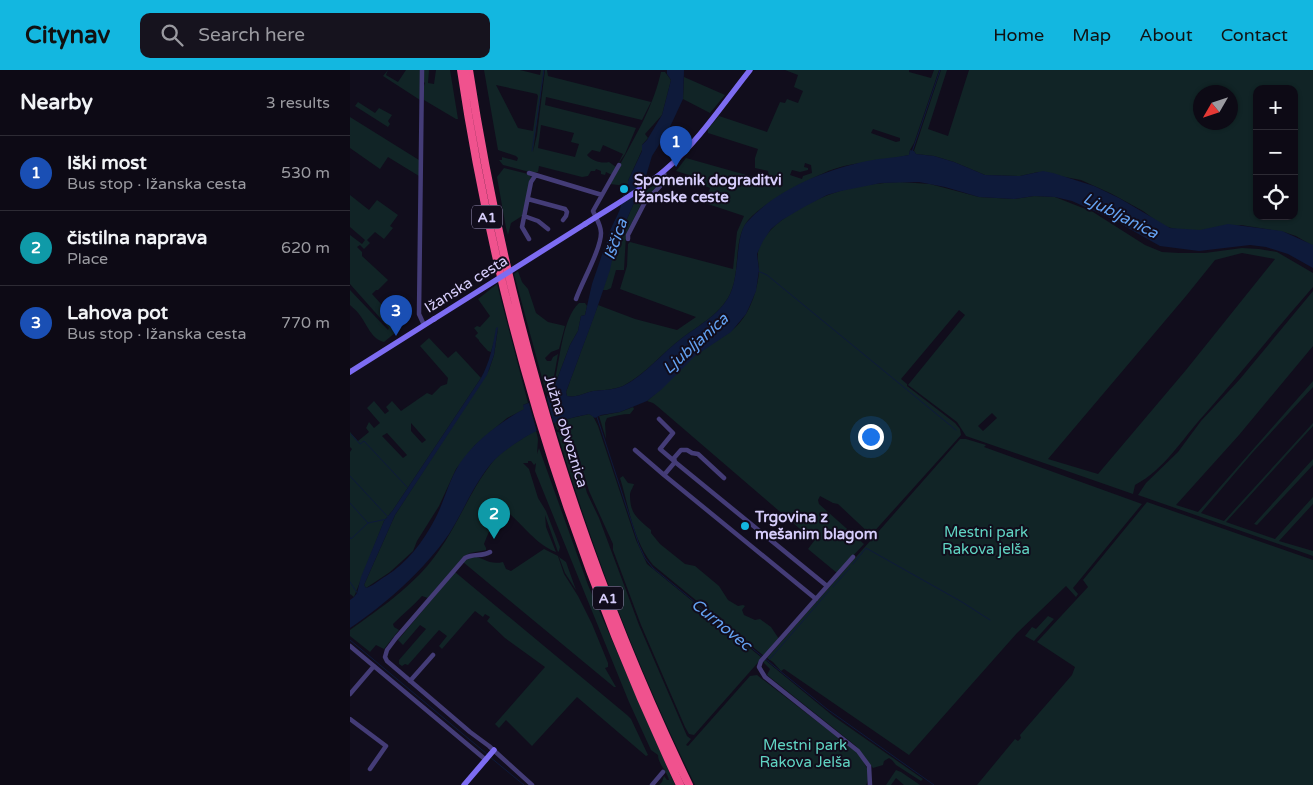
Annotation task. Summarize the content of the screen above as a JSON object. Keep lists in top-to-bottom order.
{
  "streets": {
    "highway": ["A1", "Južna obvoznica"],
    "main road": ["Ižanska cesta"]
  },
  "water": ["Ljubljanica", "Iščica", "Curnovec"],
  "parks": ["Mestni park Rakova jelša", "Mestni park Rakova Jelša"],
  "places": ["Spomenik dograditvi Ižanske ceste", "Trgovina z mešanim blagom"],
  "north": "bottom left",
  "page": {
    "header": "Citynav",
    "search": "Search here",
    "nav": [
      "Home",
      "Map",
      "About",
      "Contact"
    ],
    "heading": ["Nearby", "3 results"],
    "map_buttons": ["+", "−"],
    "pins": ["1", "3", "2"],
    "list": [
      {
        "mark": "1",
        "name": "Iški most",
        "note": "Bus stop · Ižanska cesta",
        "value": "530 m"
      },
      {
        "mark": "2",
        "name": "čistilna naprava",
        "note": "Place",
        "value": "620 m"
      },
      {
        "mark": "3",
        "name": "Lahova pot",
        "note": "Bus stop · Ižanska cesta",
        "value": "770 m"
      }
    ]
  }
}
